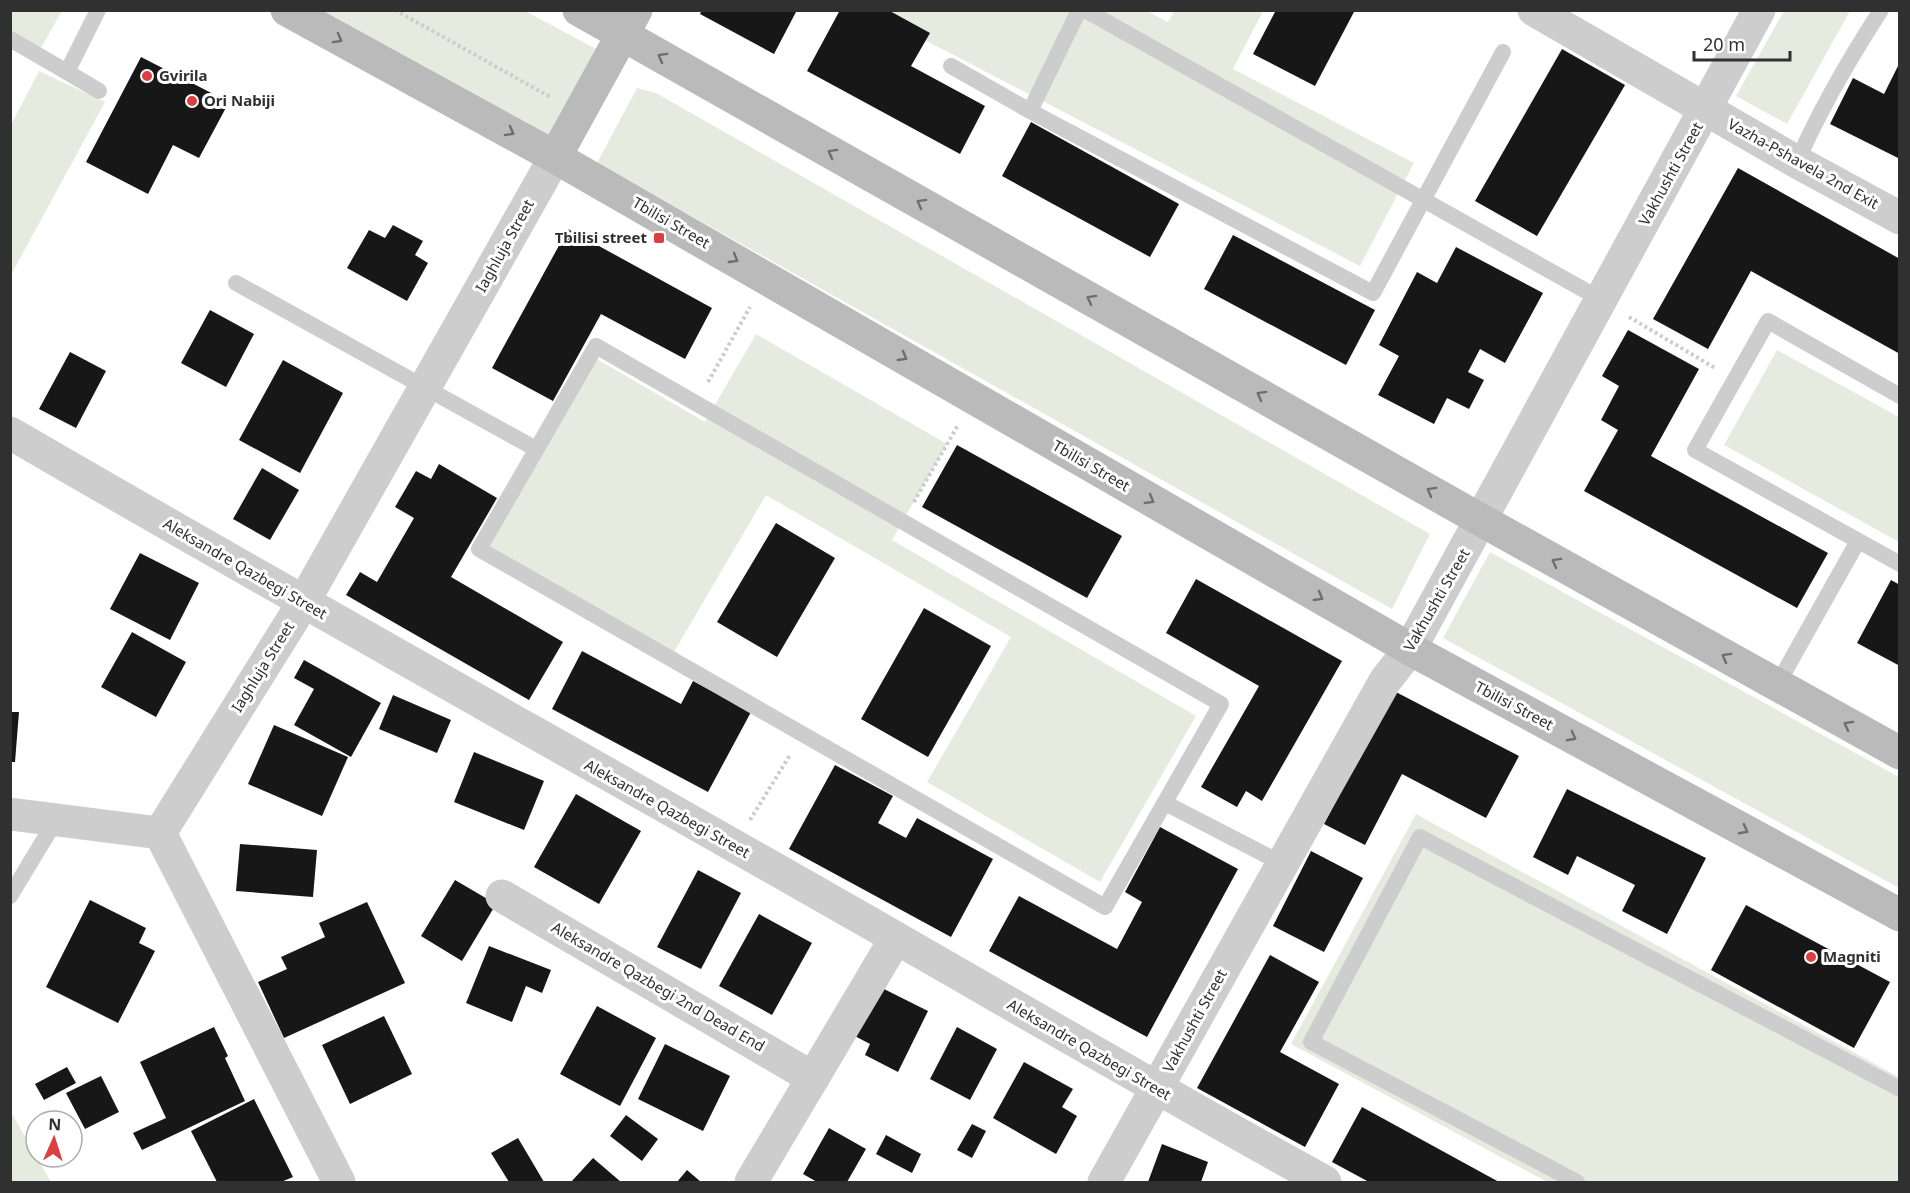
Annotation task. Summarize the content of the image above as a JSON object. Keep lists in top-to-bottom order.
{
  "streets": {
    "main road": ["Tbilisi Street"],
    "street": [
      "Vazha-Pshavela 2nd Exit",
      "Vakhushti Street",
      "Iaghluja Street",
      "Aleksandre Qazbegi Street",
      "Aleksandre Qazbegi 2nd Dead End"
    ]
  },
  "crossings": [
    ["Vazha-Pshavela 2nd Exit", "Vakhushti Street"],
    ["Vakhushti Street", "Tbilisi Street"],
    ["Vakhushti Street", "Aleksandre Qazbegi Street"],
    ["Tbilisi Street", "Iaghluja Street"],
    ["Iaghluja Street", "Aleksandre Qazbegi Street"]
  ],
  "places": {
    "other": ["Gvirila", "Ori Nabiji", "Magniti"],
    "transit": ["Tbilisi street"]
  },
  "scale_bar": "20 m",
  "north": "top"
}
